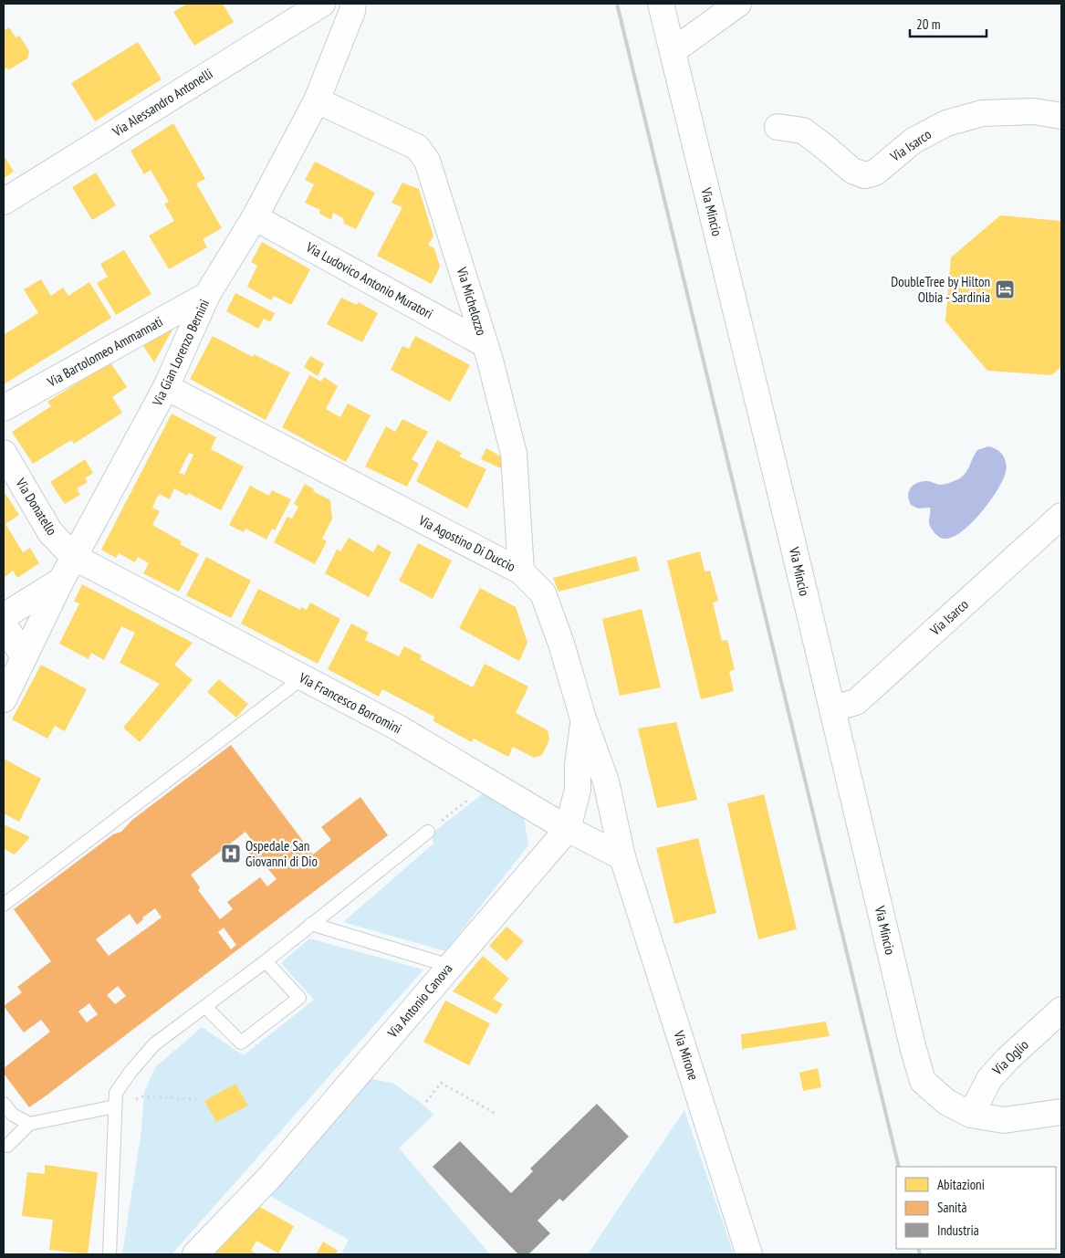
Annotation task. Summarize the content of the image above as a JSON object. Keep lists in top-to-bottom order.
{
  "streets": {
    "street": [
      "Via Alessandro Antonelli",
      "Via Isarco",
      "Via Mincio",
      "Via Ludovico Antonio Muratori",
      "Via Michelozzo",
      "Via Bartolomeo Ammannati",
      "Via Gian Lorenzo Bernini",
      "Via Donatello",
      "Via Agostino Di Duccio",
      "Via Francesco Borromini",
      "Via Antonio Canova",
      "Via Mirone",
      "Via Oglio"
    ]
  },
  "crossings": [
    ["Via Isarco", "Via Mincio"],
    ["Via Mincio", "Via Oglio"],
    ["Via Ludovico Antonio Muratori", "Via Michelozzo"],
    ["Via Ludovico Antonio Muratori", "Via Gian Lorenzo Bernini"],
    ["Via Michelozzo", "Via Gian Lorenzo Bernini"],
    ["Via Michelozzo", "Via Agostino Di Duccio"],
    ["Via Bartolomeo Ammannati", "Via Gian Lorenzo Bernini"],
    ["Via Gian Lorenzo Bernini", "Via Donatello"],
    ["Via Gian Lorenzo Bernini", "Via Agostino Di Duccio"],
    ["Via Gian Lorenzo Bernini", "Via Francesco Borromini"],
    ["Via Donatello", "Via Francesco Borromini"],
    ["Via Agostino Di Duccio", "Via Francesco Borromini"],
    ["Via Agostino Di Duccio", "Via Antonio Canova"],
    ["Via Agostino Di Duccio", "Via Mirone"],
    ["Via Francesco Borromini", "Via Antonio Canova"],
    ["Via Francesco Borromini", "Via Mirone"]
  ],
  "places": {
    "hotel": ["DoubleTree by Hilton Olbia - Sardinia"],
    "hospital": ["Ospedale San Giovanni di Dio"]
  },
  "legend": ["Abitazioni", "Sanità", "Industria"],
  "scale_bar": "20 m"
}
